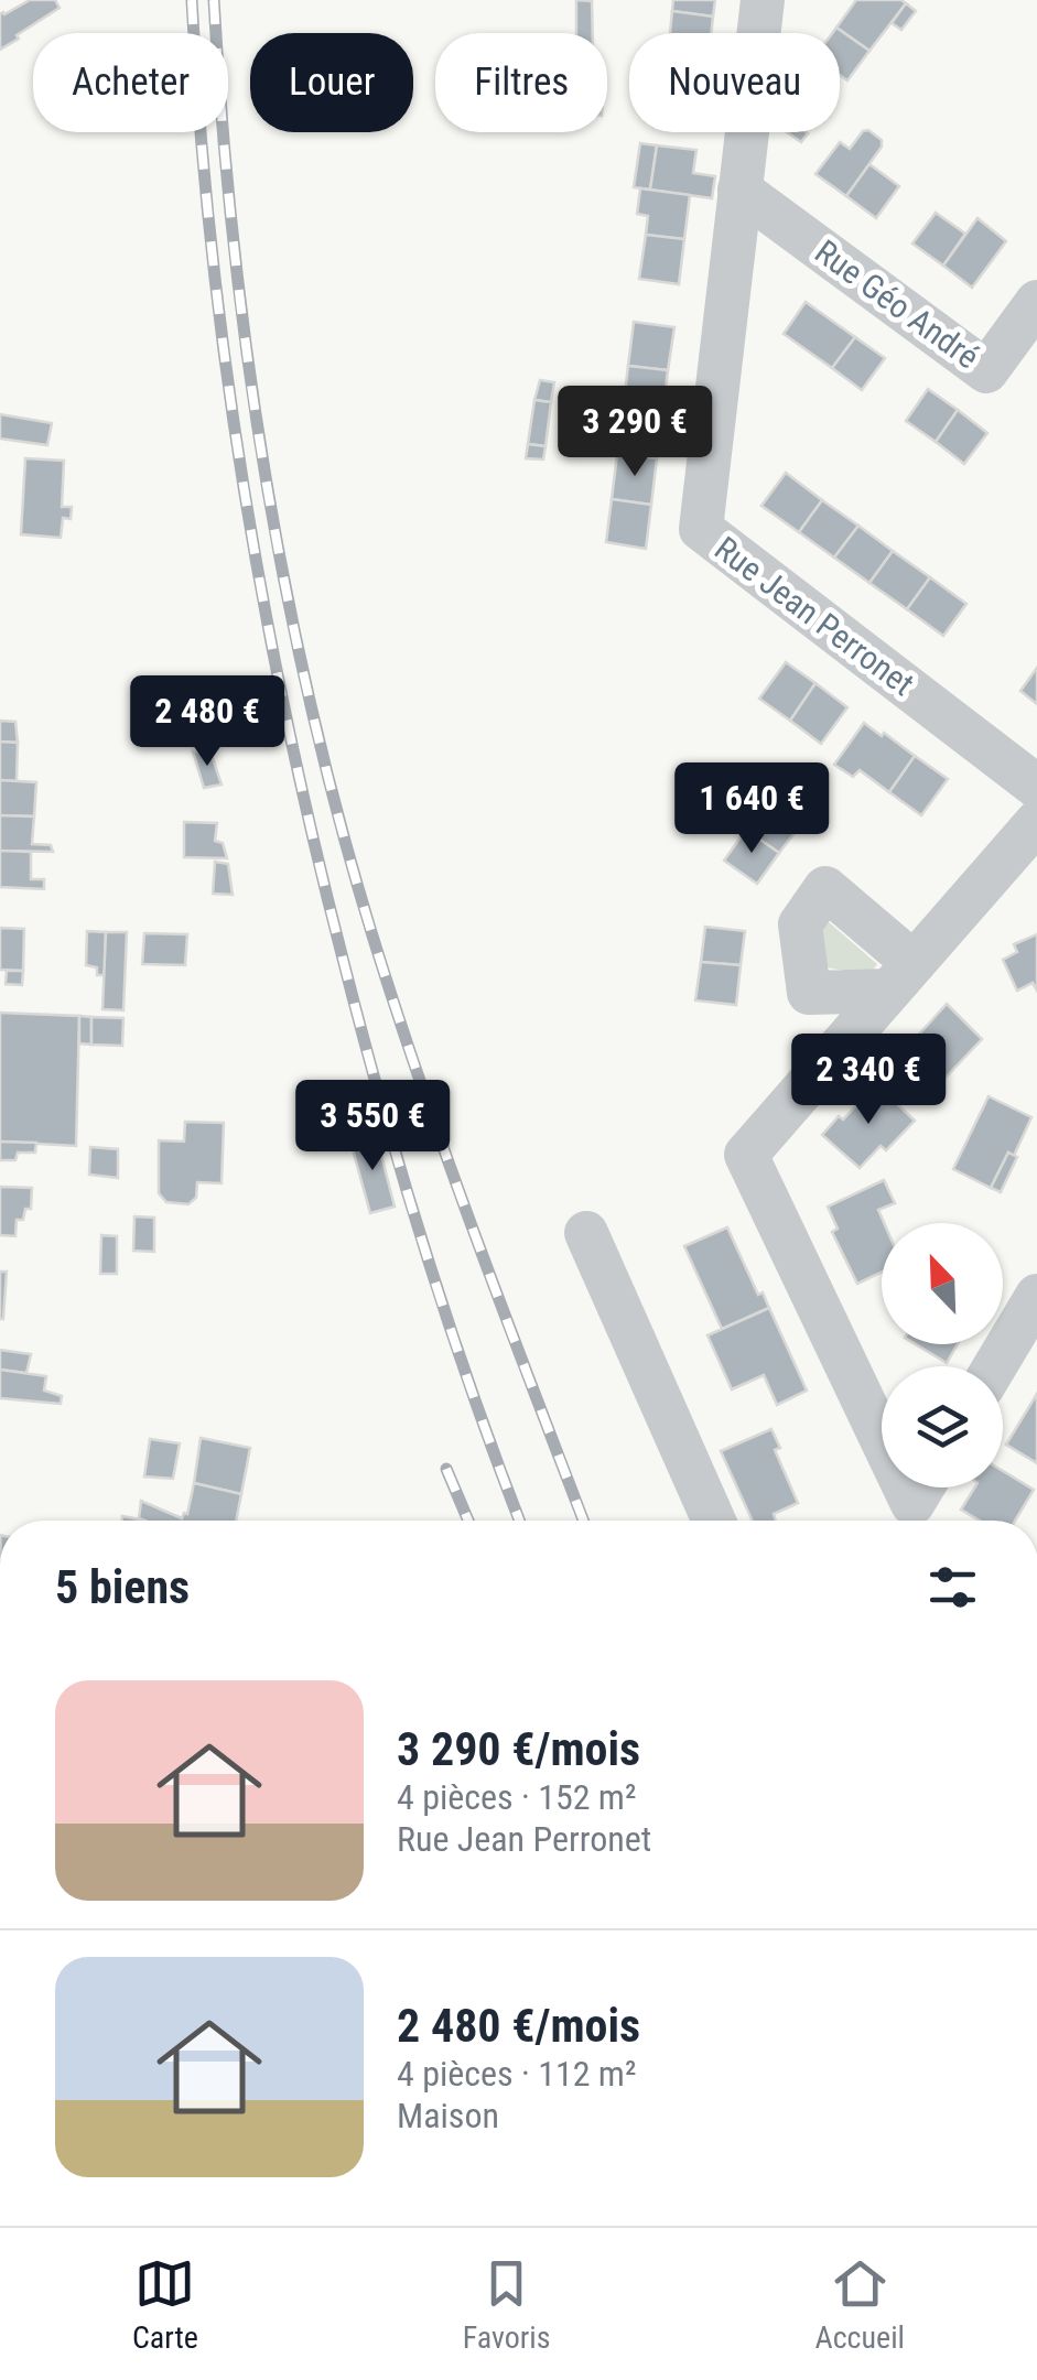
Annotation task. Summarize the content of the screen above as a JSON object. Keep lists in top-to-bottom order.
{
  "streets": {
    "street": ["Rue Géo André", "Rue Jean Perronet"]
  },
  "crossings": [
    ["Rue Géo André", "Rue Jean Perronet"]
  ],
  "north": "top left",
  "page": {
    "chip": [
      "Acheter",
      "Louer",
      "Filtres",
      "Nouveau"
    ],
    "price": [
      "3 290 €",
      "2 480 €",
      "1 640 €",
      "2 340 €",
      "3 550 €"
    ],
    "heading": "5 biens",
    "list": [
      {
        "name": "3 290 €/mois",
        "note": "4 pièces · 152 m² · Rue Jean Perronet"
      },
      {
        "name": "2 480 €/mois",
        "note": "4 pièces · 112 m² · Maison"
      }
    ],
    "tabs": ["Carte", "Favoris", "Accueil"]
  }
}
